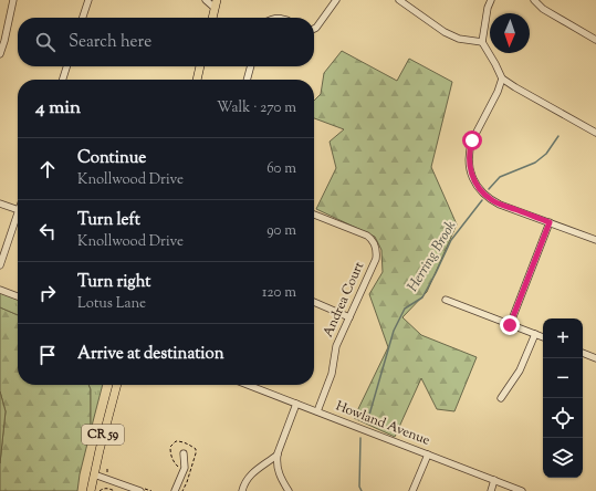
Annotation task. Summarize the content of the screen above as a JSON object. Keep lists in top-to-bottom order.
{
  "streets": {
    "main road": ["CR 59"],
    "street": ["Andrea Court", "Howland Avenue"]
  },
  "crossings": [
    ["Andrea Court", "Howland Avenue"]
  ],
  "water": ["Herring Brook"],
  "north": "bottom",
  "page": {
    "search": "Search here",
    "heading": ["4 min", "Walk · 270 m"],
    "list": [
      ["Continue", "Knollwood Drive", "60 m"],
      ["Turn left", "Knollwood Drive", "90 m"],
      ["Turn right", "Lotus Lane", "120 m"],
      "Arrive at destination"
    ],
    "map_buttons": ["+", "−"]
  }
}
